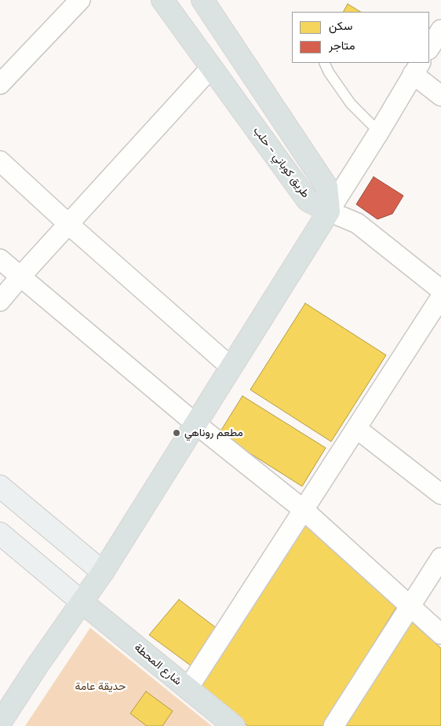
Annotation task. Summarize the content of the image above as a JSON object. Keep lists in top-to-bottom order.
{
  "streets": {
    "main road": ["طريق كوباني - حلب", "شارع المحطة"]
  },
  "parks": ["حديقة عامة"],
  "places": ["مطعم روناهي"],
  "legend": ["سكن", "متاجر"]
}
